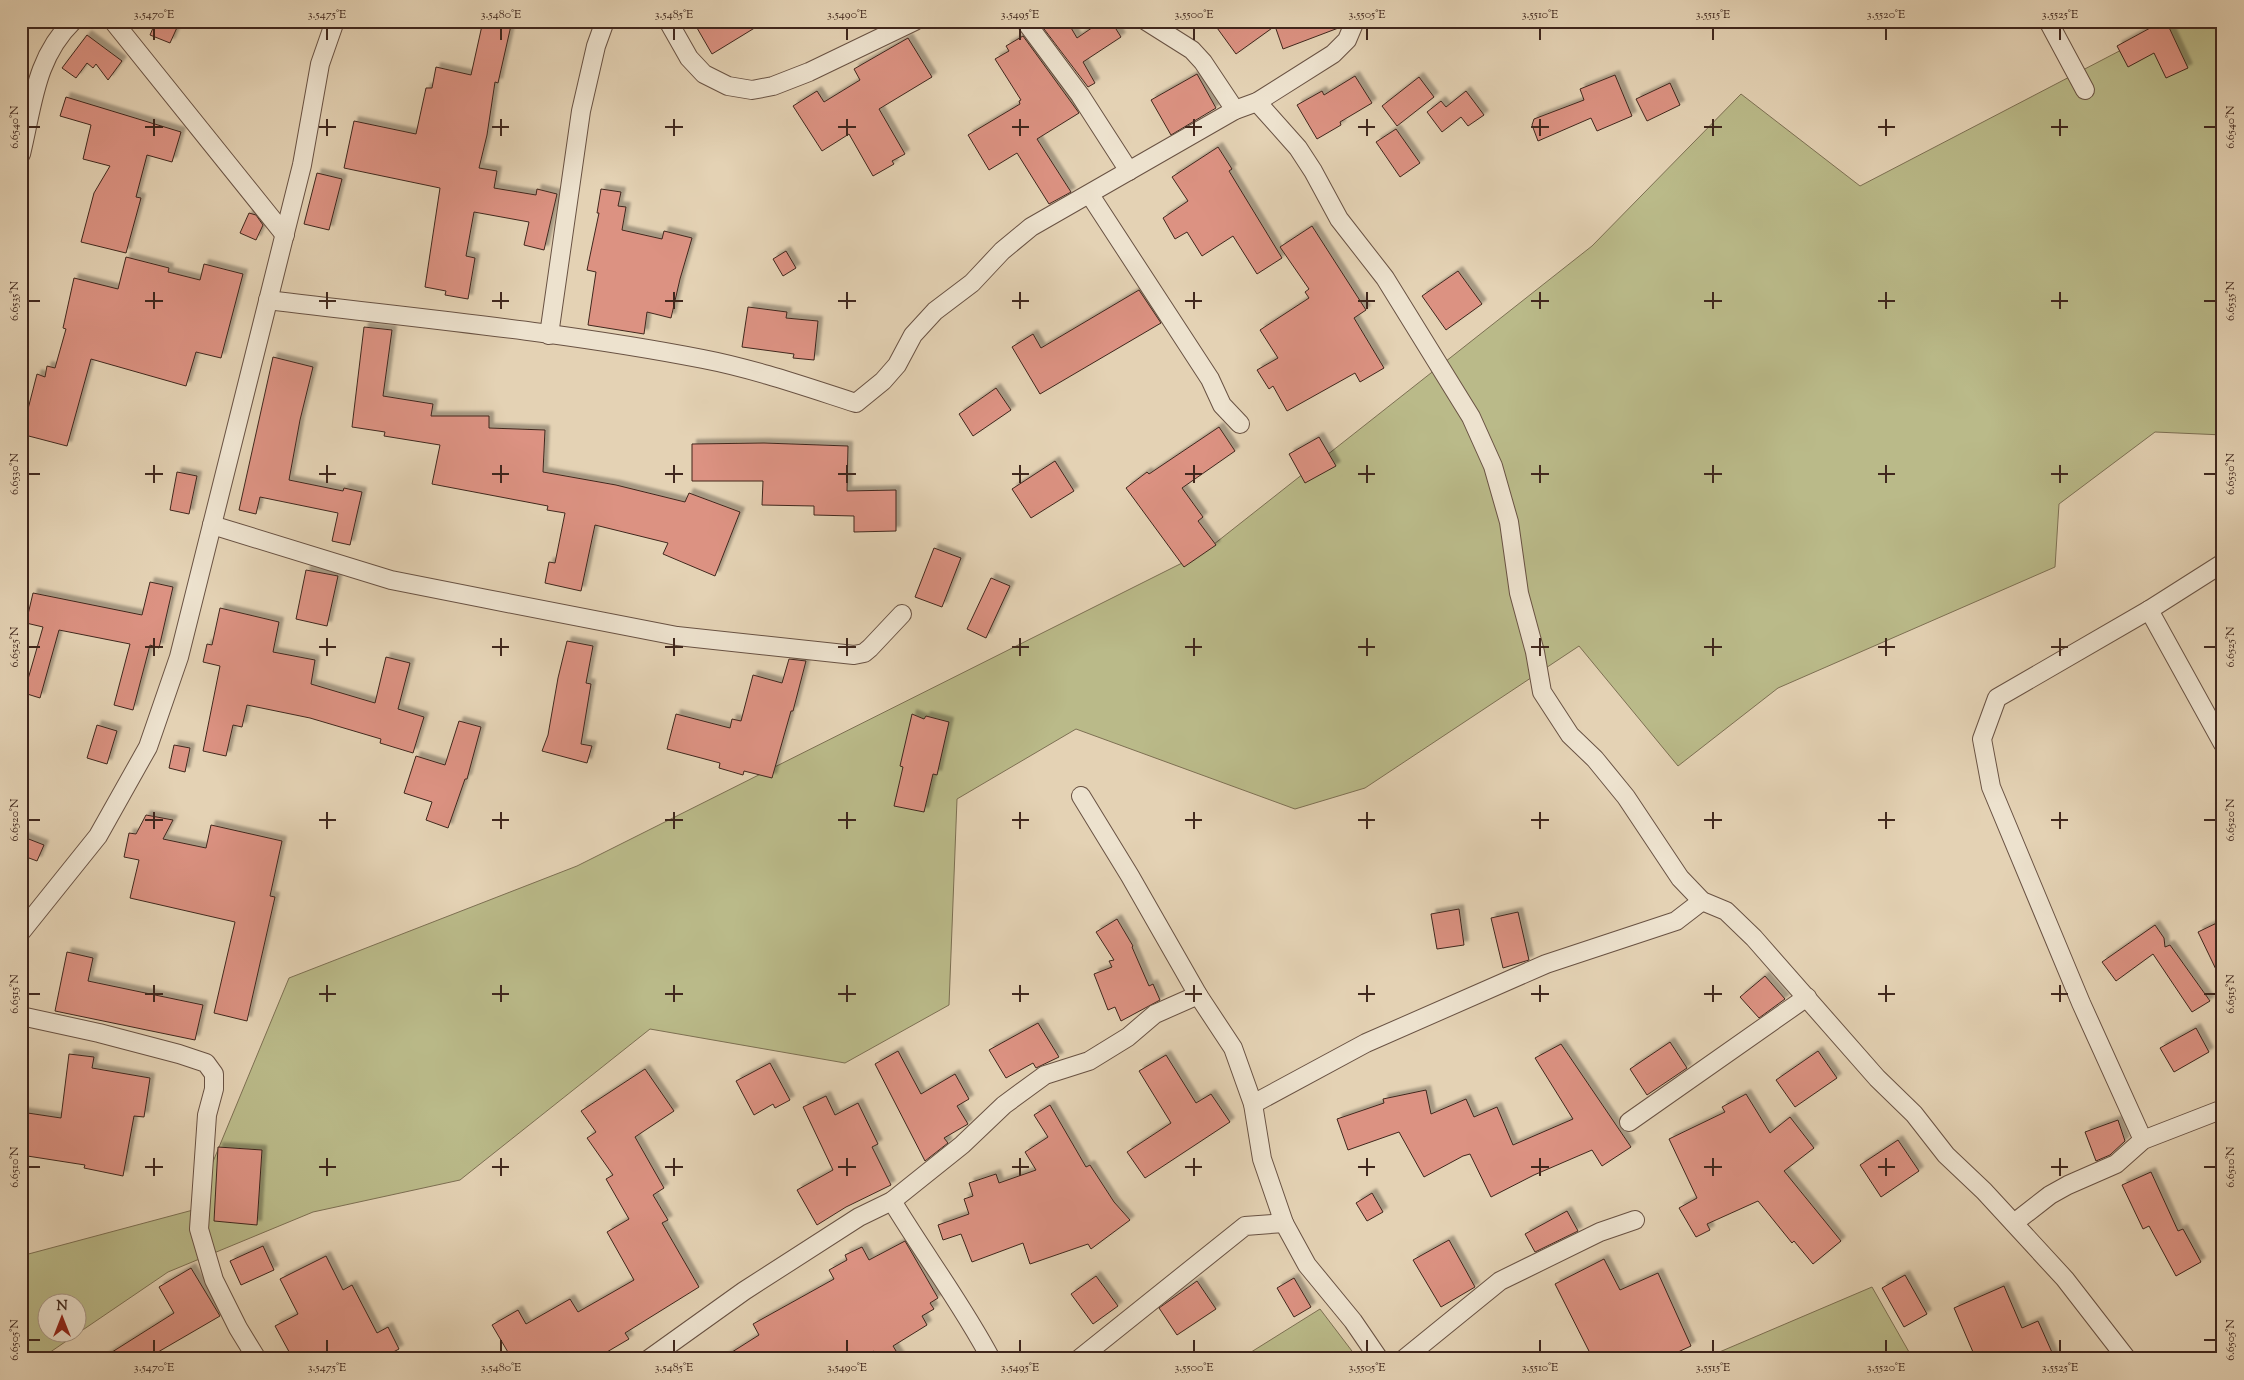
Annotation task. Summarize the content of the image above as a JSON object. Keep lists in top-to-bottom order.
{
  "north": "top",
  "coordinates": [
    "3.5470°E",
    "3.5475°E",
    "3.5480°E",
    "3.5485°E",
    "3.5490°E",
    "3.5495°E",
    "3.5500°E",
    "3.5505°E",
    "3.5510°E",
    "3.5515°E",
    "3.5520°E",
    "3.5525°E",
    "6.6540°N",
    "6.6535°N",
    "6.6530°N",
    "6.6525°N",
    "6.6520°N",
    "6.6515°N",
    "6.6510°N",
    "6.6505°N"
  ]
}
